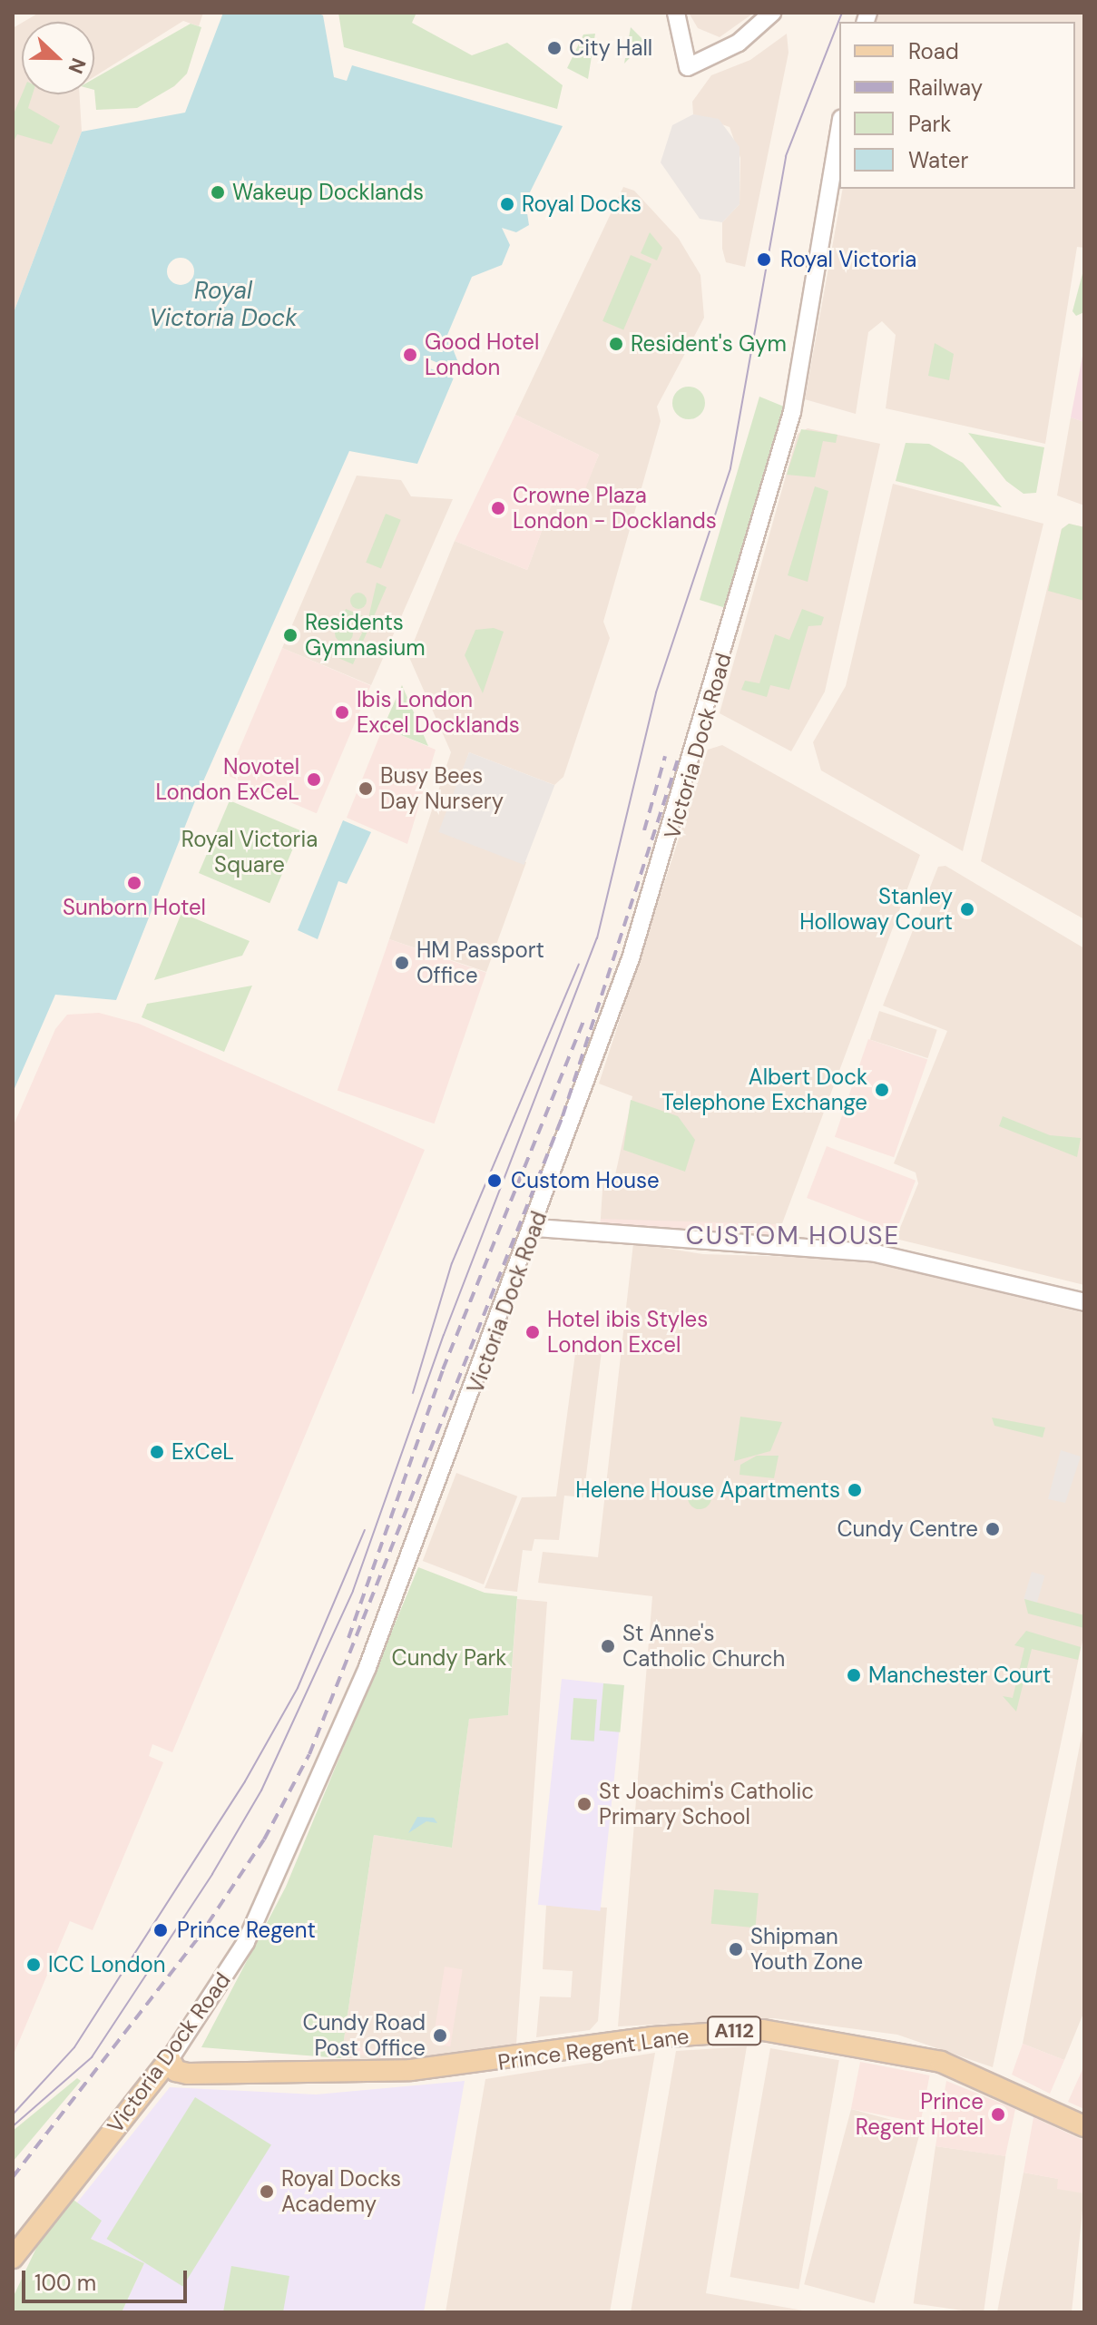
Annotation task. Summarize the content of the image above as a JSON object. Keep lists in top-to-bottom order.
{
  "streets": {
    "main road": ["Victoria Dock Road", "A112", "Prince Regent Lane"]
  },
  "crossings": [
    ["Victoria Dock Road", "Prince Regent Lane"]
  ],
  "districts": ["CUSTOM HOUSE"],
  "water": ["Royal Victoria Dock"],
  "parks": ["Royal Victoria Square", "Cundy Park"],
  "places": [
    "City Hall",
    "Wakeup Docklands",
    "Royal Docks",
    "Royal Victoria",
    "Resident's Gym",
    "Good Hotel London",
    "Crowne Plaza London - Docklands",
    "Residents Gymnasium",
    "Ibis London Excel Docklands",
    "Novotel London ExCeL",
    "Busy Bees Day Nursery",
    "Sunborn Hotel",
    "Stanley Holloway Court",
    "HM Passport Office",
    "Albert Dock Telephone Exchange",
    "Custom House",
    "Hotel ibis Styles London Excel",
    "ExCeL",
    "Helene House Apartments",
    "Cundy Centre",
    "St Anne's Catholic Church",
    "Manchester Court",
    "St Joachim's Catholic Primary School",
    "Prince Regent",
    "Shipman Youth Zone",
    "ICC London",
    "Cundy Road Post Office",
    "Prince Regent Hotel",
    "Royal Docks Academy"
  ],
  "legend": [
    "Road",
    "Railway",
    "Park",
    "Water"
  ],
  "scale_bar": "100 m",
  "north": "right"
}
